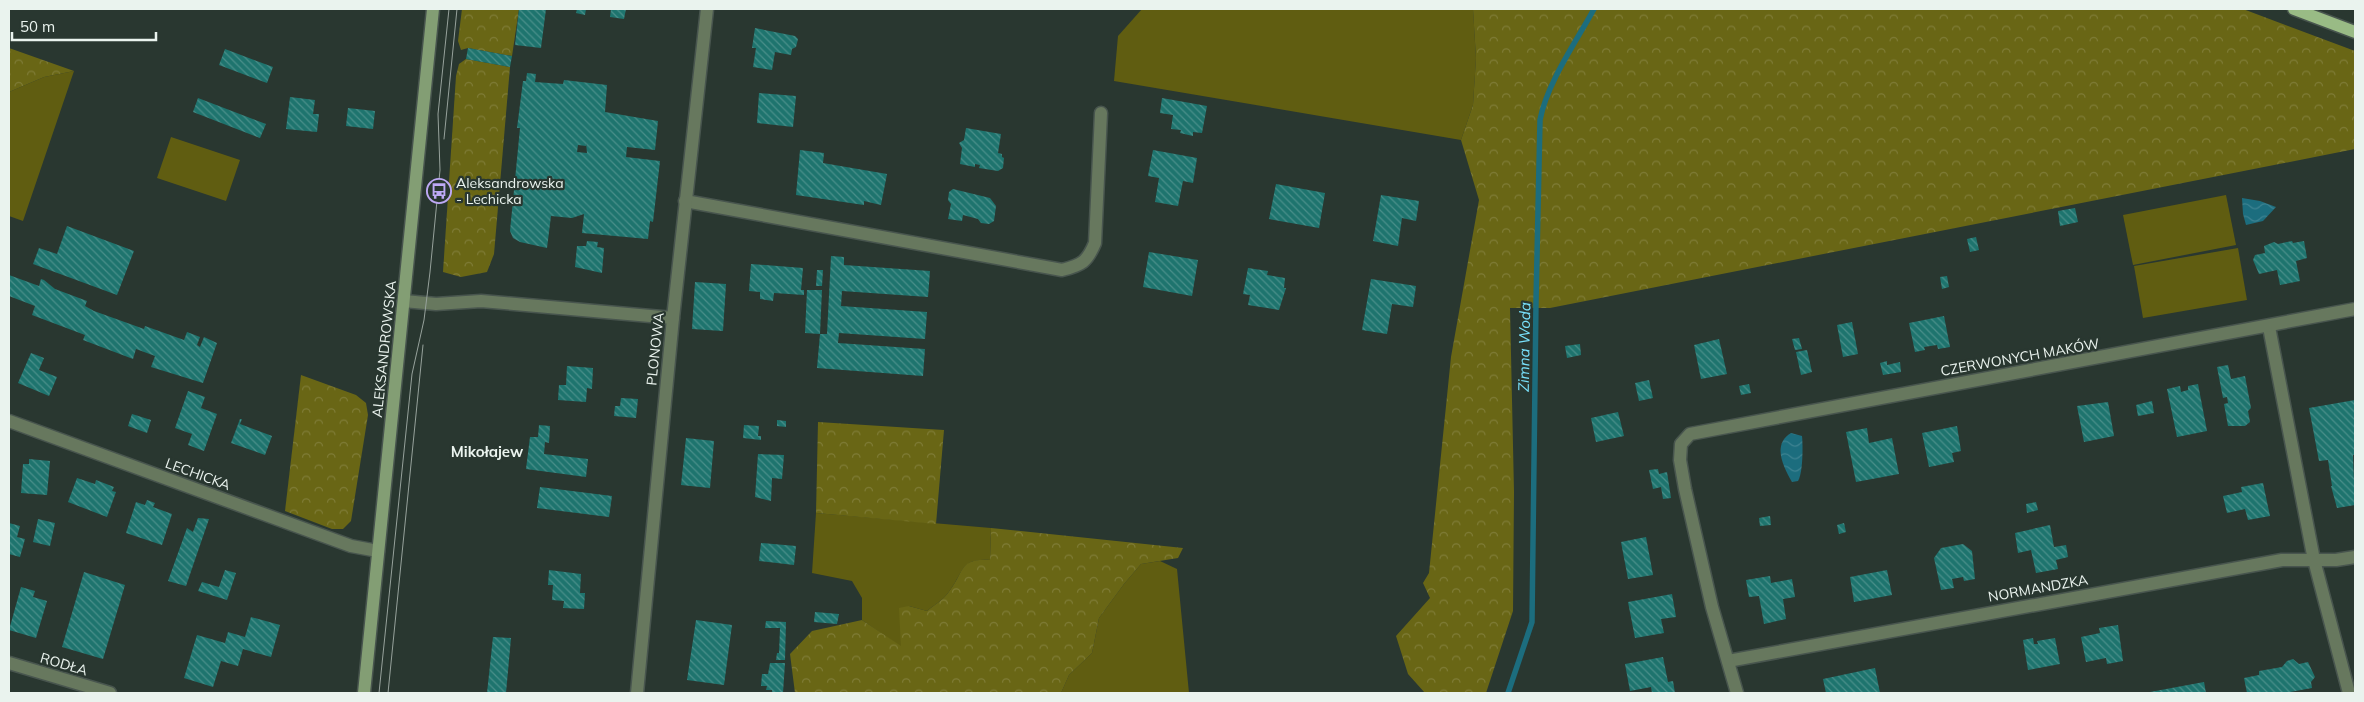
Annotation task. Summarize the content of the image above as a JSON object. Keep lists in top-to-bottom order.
{
  "streets": {
    "main road": ["ALEKSANDROWSKA"],
    "street": [
      "PLONOWA",
      "CZERWONYCH MAKÓW",
      "LECHICKA",
      "NORMANDZKA",
      "RODŁA"
    ]
  },
  "crossings": [
    ["ALEKSANDROWSKA", "LECHICKA"],
    ["CZERWONYCH MAKÓW", "NORMANDZKA"]
  ],
  "districts": ["Mikołajew"],
  "water": ["Zimna Woda"],
  "places": {
    "bus stop": ["Aleksandrowska - Lechicka"]
  },
  "scale_bar": "50 m"
}
